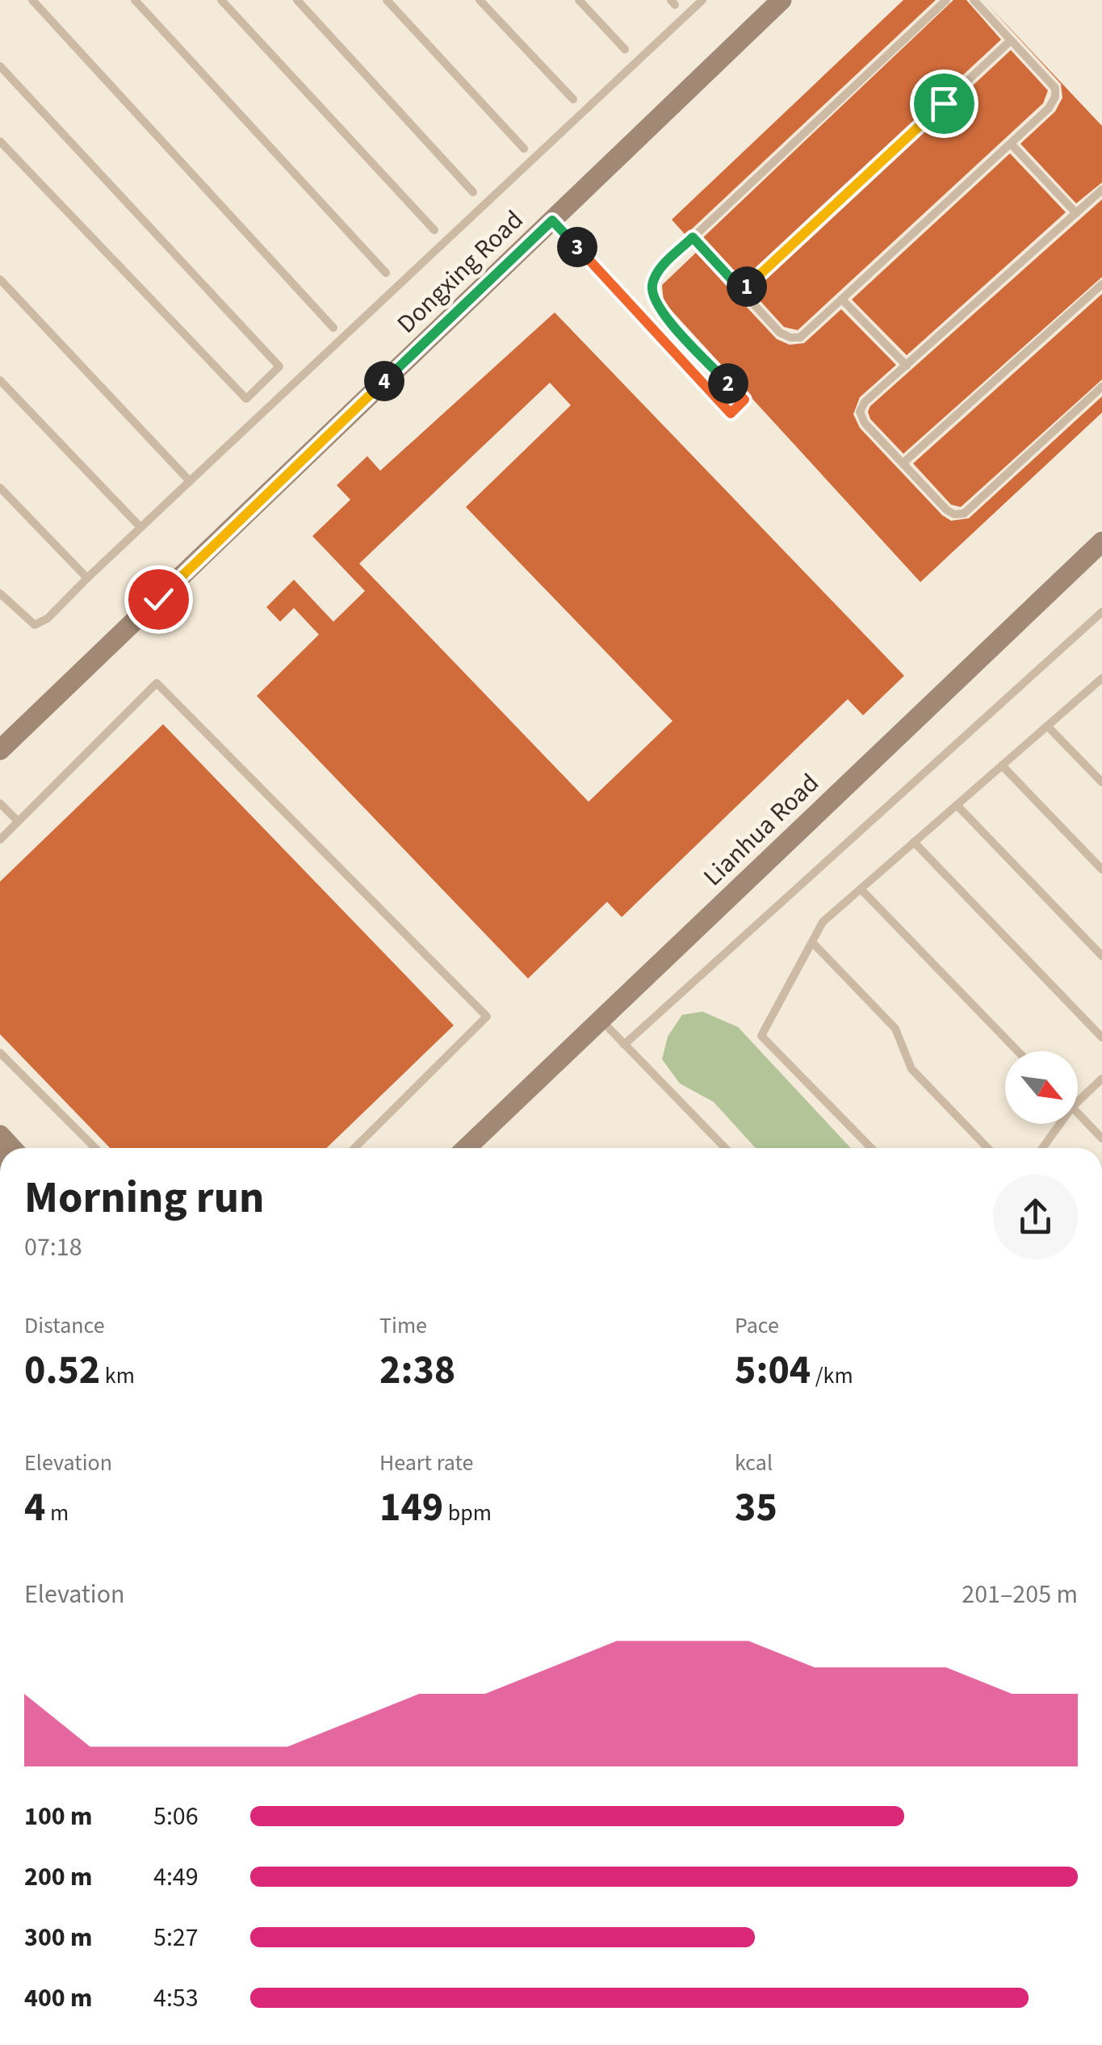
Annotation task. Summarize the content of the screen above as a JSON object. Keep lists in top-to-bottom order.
{
  "streets": {
    "street": ["Dongxing Road", "Lianhua Road"]
  },
  "north": "bottom right",
  "page": {
    "pins": [
      "3",
      "1",
      "4",
      "2"
    ],
    "heading": ["Morning run", "07:18"],
    "stats": [
      ["Distance", "0.52 km"],
      ["Time", "2:38"],
      ["Pace", "5:04 /km"],
      ["Elevation", "4 m"],
      ["Heart rate", "149 bpm"],
      ["kcal", "35"]
    ],
    "chart": ["Elevation", "201–205 m"],
    "list": [
      {
        "name": "100 m",
        "note": "5:06"
      },
      {
        "name": "200 m",
        "note": "4:49"
      },
      {
        "name": "300 m",
        "note": "5:27"
      },
      {
        "name": "400 m",
        "note": "4:53"
      }
    ]
  }
}
